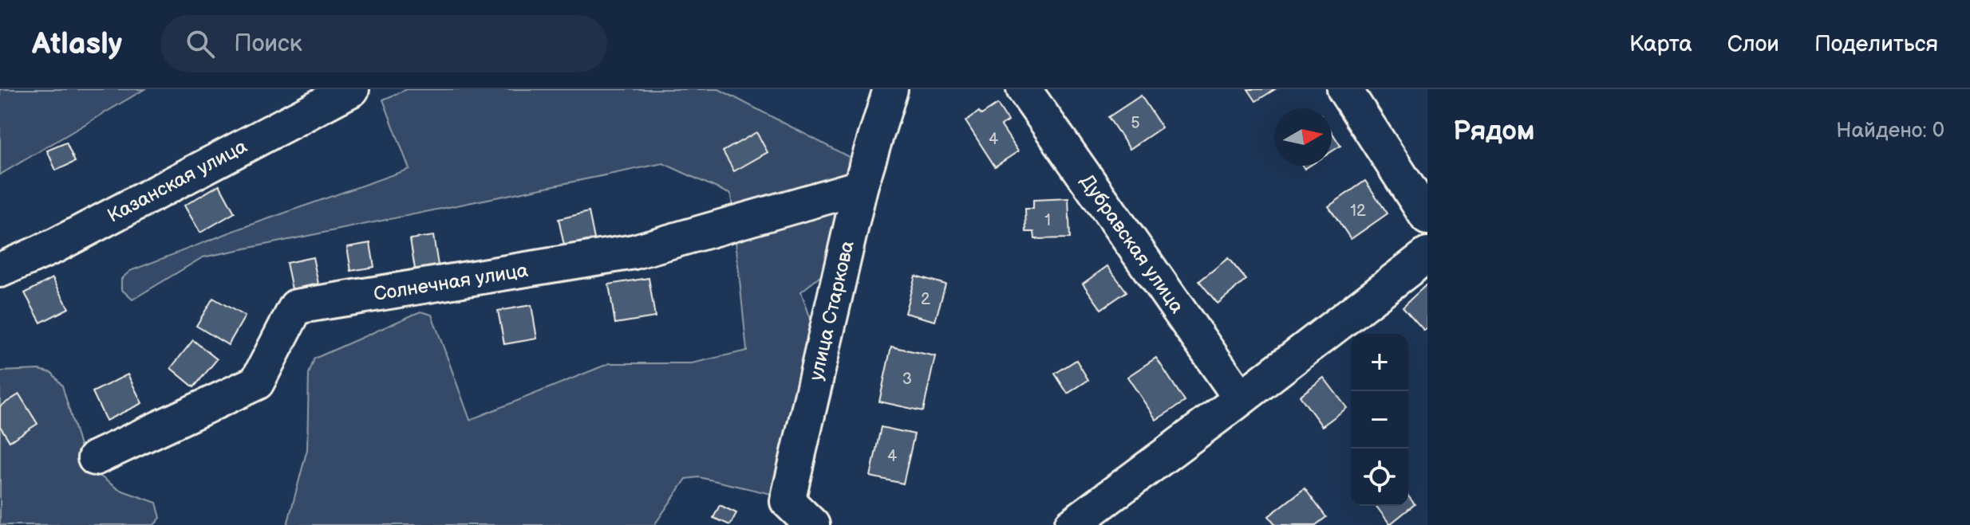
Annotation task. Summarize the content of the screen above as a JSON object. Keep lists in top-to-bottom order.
{
  "streets": {
    "street": [
      "Казанская улица",
      "Дубравская улица",
      "Солнечная улица",
      "улица Старкова"
    ]
  },
  "crossings": [
    ["Солнечная улица", "улица Старкова"]
  ],
  "house_numbers": [
    "5",
    "4",
    "12",
    "1",
    "2",
    "3",
    "4"
  ],
  "north": "right",
  "page": {
    "header": "Atlasly",
    "search": "Поиск",
    "nav": ["Карта", "Слои", "Поделиться"],
    "heading": ["Рядом", "Найдено: 0"],
    "map_buttons": ["+", "−"]
  }
}
